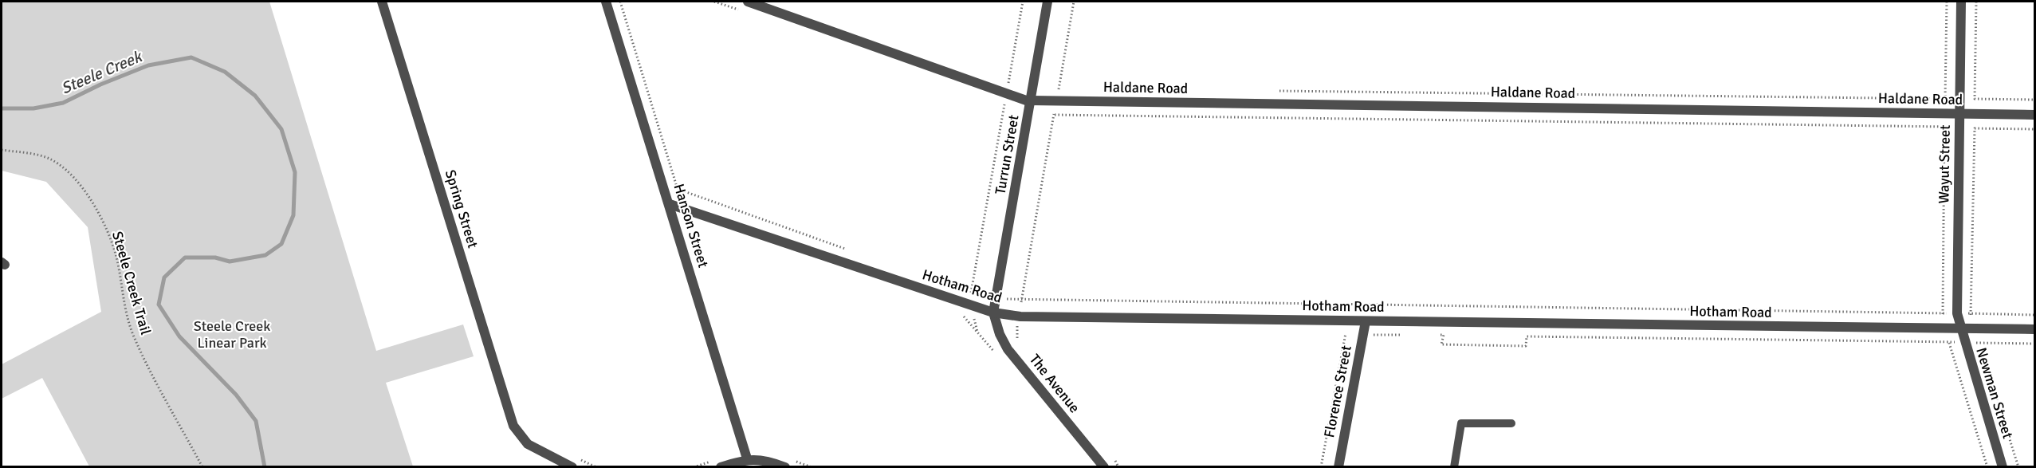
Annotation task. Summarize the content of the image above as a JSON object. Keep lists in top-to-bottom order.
{
  "streets": {
    "street": [
      "Haldane Road",
      "Turrun Street",
      "Wayut Street",
      "Spring Street",
      "Hanson Street",
      "Hotham Road",
      "The Avenue",
      "Florence Street",
      "Newman Street"
    ],
    "path": ["Steele Creek Trail"]
  },
  "crossings": [
    ["Haldane Road", "Turrun Street"],
    ["Haldane Road", "Wayut Street"],
    ["Turrun Street", "Hotham Road"],
    ["Turrun Street", "The Avenue"],
    ["Wayut Street", "Hotham Road"],
    ["Wayut Street", "Newman Street"],
    ["Hanson Street", "Hotham Road"],
    ["Hotham Road", "The Avenue"],
    ["Hotham Road", "Florence Street"],
    ["Hotham Road", "Newman Street"]
  ],
  "water": ["Steele Creek"],
  "parks": ["Steele Creek Linear Park"]
}
